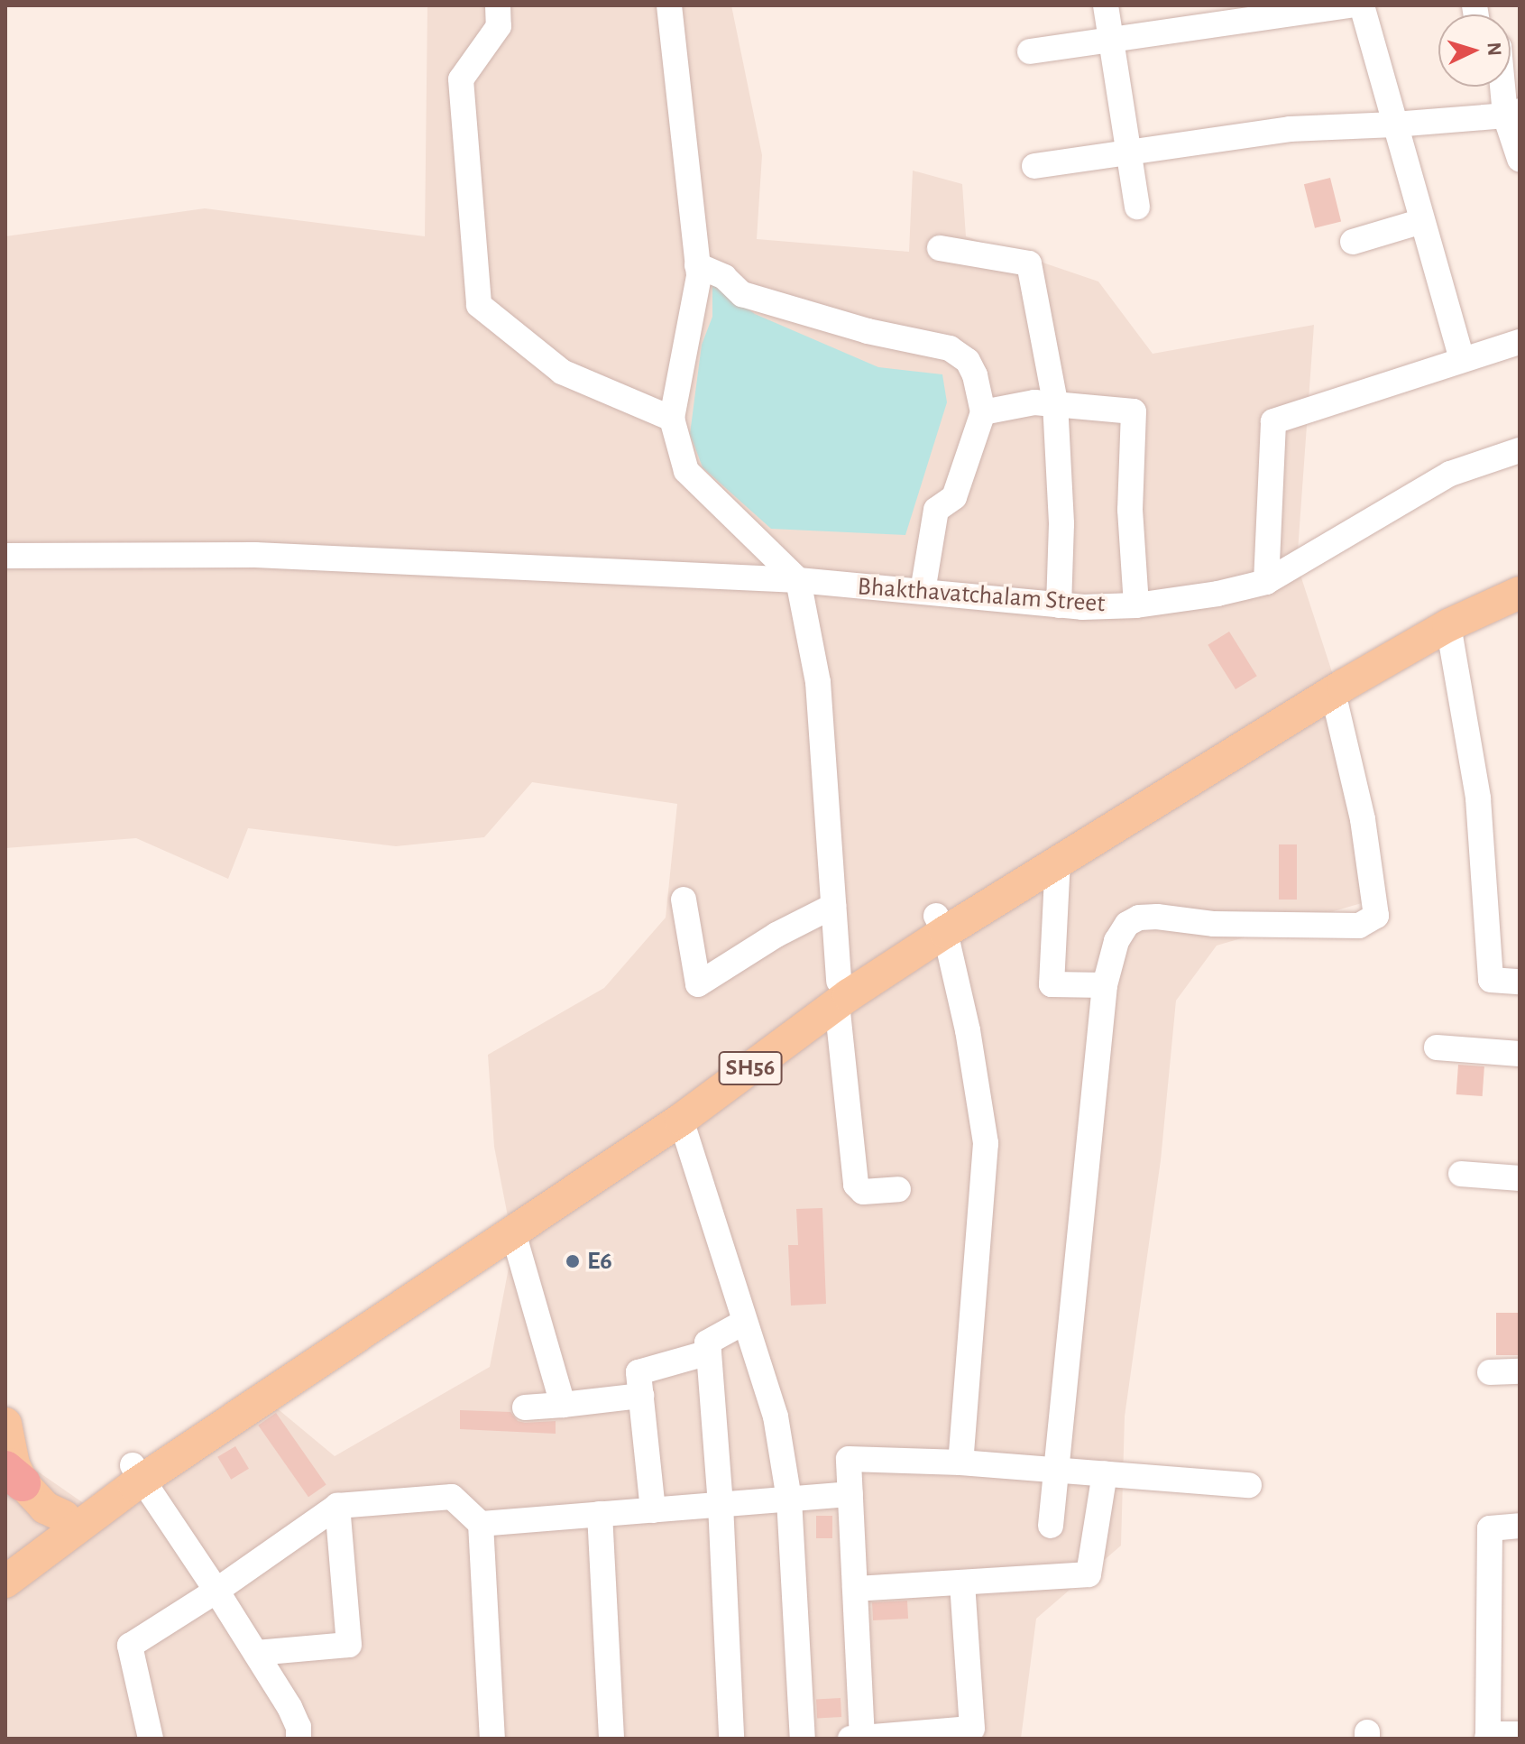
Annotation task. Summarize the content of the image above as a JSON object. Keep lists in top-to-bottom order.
{
  "streets": {
    "main road": ["SH56"],
    "street": ["Bhakthavatchalam Street"]
  },
  "places": ["E6"],
  "north": "right"
}
